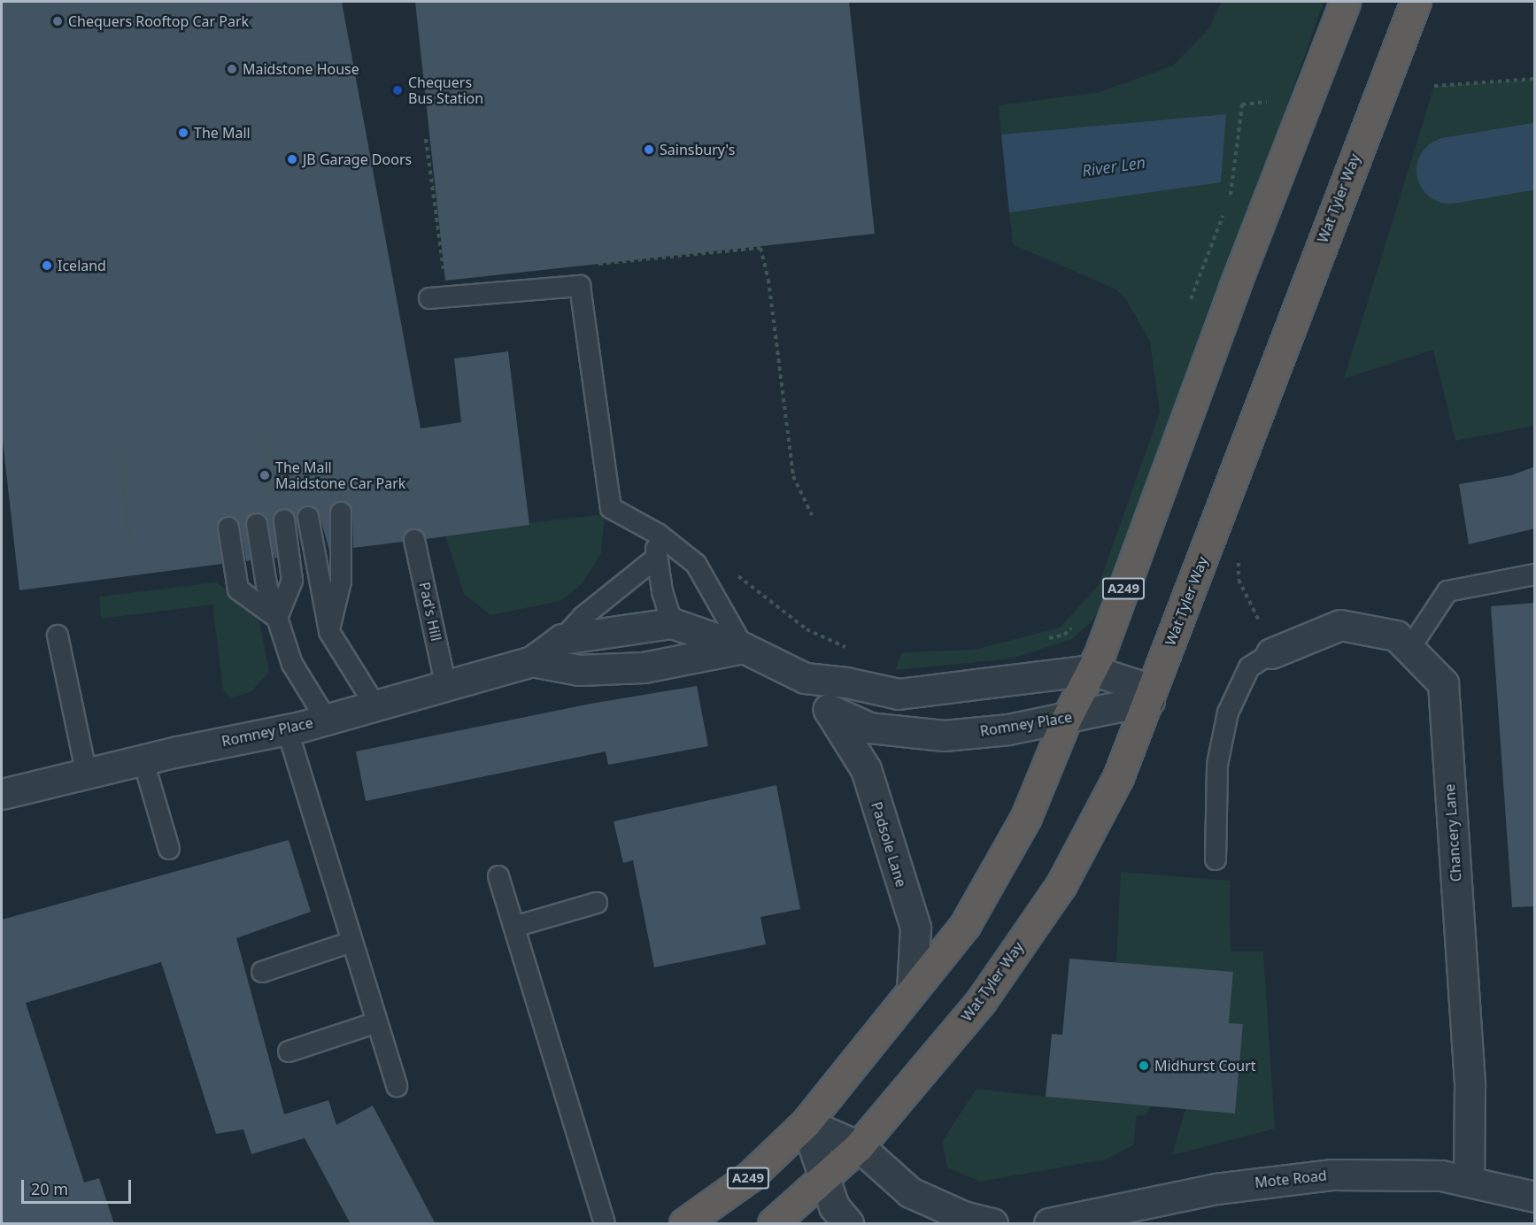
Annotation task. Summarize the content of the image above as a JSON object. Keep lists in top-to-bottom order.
{
  "streets": {
    "highway": ["Wat Tyler Way", "A249"],
    "street": [
      "Romney Place",
      "Chancery Lane",
      "Padsole Lane",
      "Mote Road"
    ],
    "lane": ["Pad's Hill"]
  },
  "crossings": [
    ["Wat Tyler Way", "Romney Place"],
    ["A249", "Romney Place"],
    ["A249", "Padsole Lane"],
    ["Pad's Hill", "Romney Place"],
    ["Romney Place", "Padsole Lane"],
    ["Chancery Lane", "Mote Road"]
  ],
  "water": ["River Len"],
  "places": [
    "Chequers Rooftop Car Park",
    "Maidstone House",
    "Chequers Bus Station",
    "The Mall",
    "Sainsbury's",
    "JB Garage Doors",
    "Iceland",
    "The Mall Maidstone Car Park",
    "Midhurst Court"
  ],
  "scale_bar": "20 m"
}
